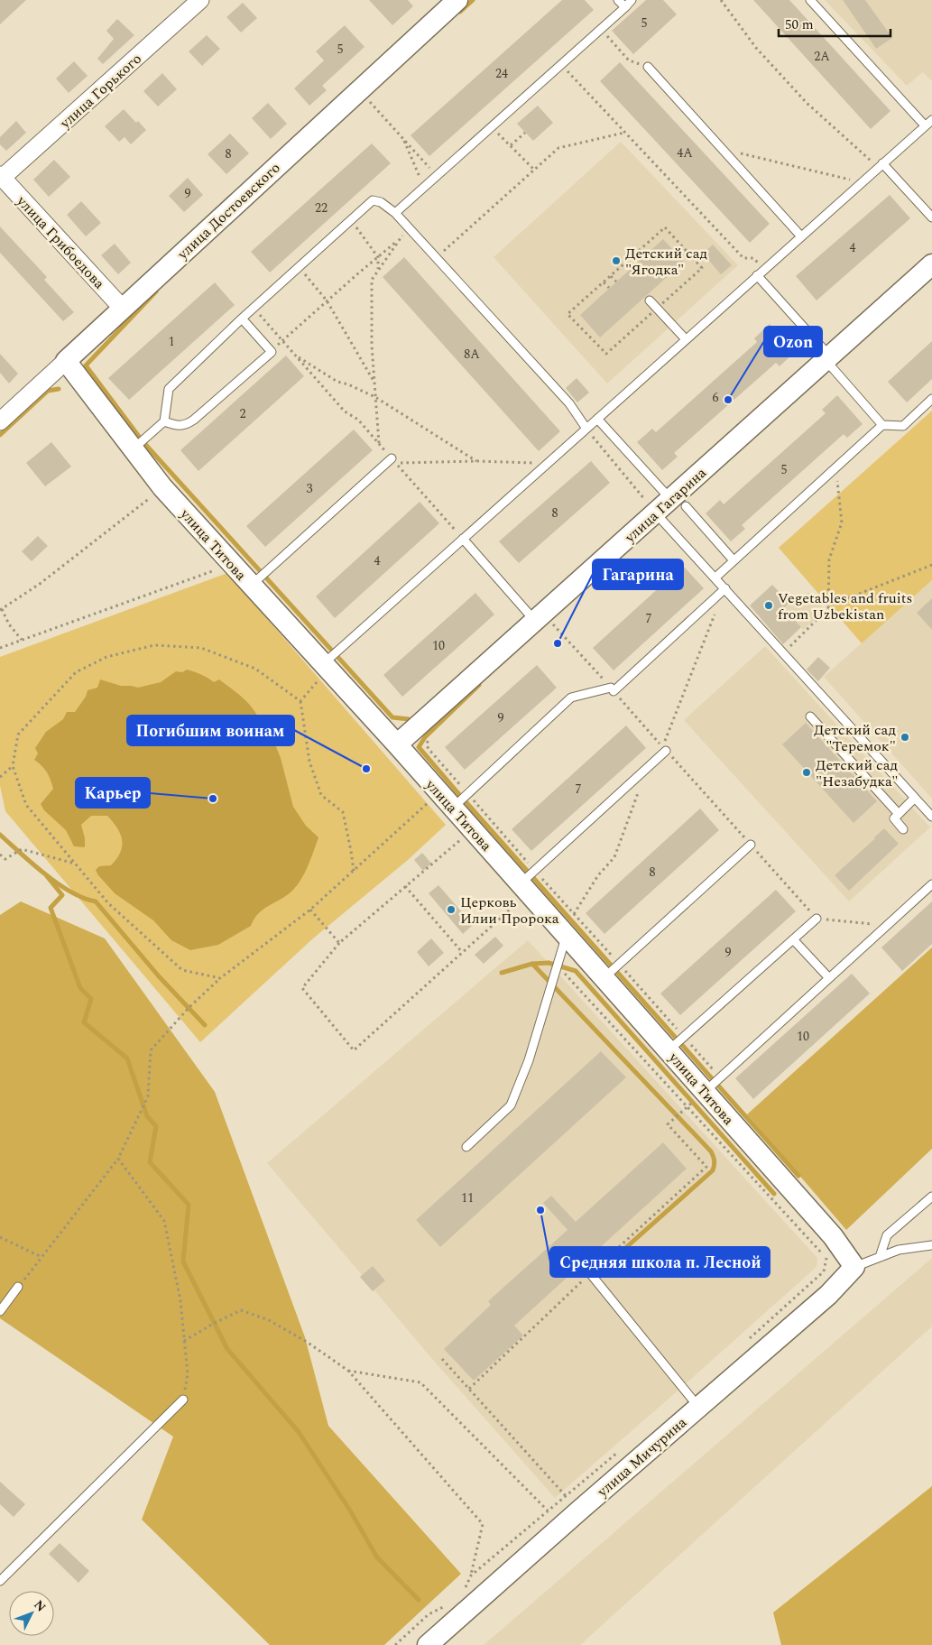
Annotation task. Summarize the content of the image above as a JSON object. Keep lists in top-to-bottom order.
{
  "streets": {
    "street": [
      "улица Горького",
      "улица Достоевского",
      "улица Грибоедова",
      "улица Гагарина",
      "улица Титова",
      "улица Мичурина"
    ]
  },
  "crossings": [
    ["улица Горького", "улица Грибоедова"],
    ["улица Достоевского", "улица Грибоедова"],
    ["улица Достоевского", "улица Титова"],
    ["улица Гагарина", "улица Титова"],
    ["улица Титова", "улица Мичурина"]
  ],
  "places": [
    "Детский сад \"Ягодка\"",
    "Ozon",
    "Vegetables and fruits from Uzbekistan",
    "Гагарина",
    "Детский сад \"Теремок\"",
    "Погибшим воинам",
    "Детский сад \"Незабудка\"",
    "Карьер",
    "Церковь Илии Пророка",
    "Средняя школа п. Лесной"
  ],
  "house_numbers": [
    "5",
    "5",
    "2А",
    "24",
    "4А",
    "8",
    "9",
    "22",
    "4",
    "1",
    "8А",
    "6",
    "2",
    "5",
    "3",
    "8",
    "4",
    "7",
    "10",
    "9",
    "7",
    "8",
    "9",
    "10",
    "11"
  ],
  "scale_bar": "50 m",
  "north": "top right"
}
